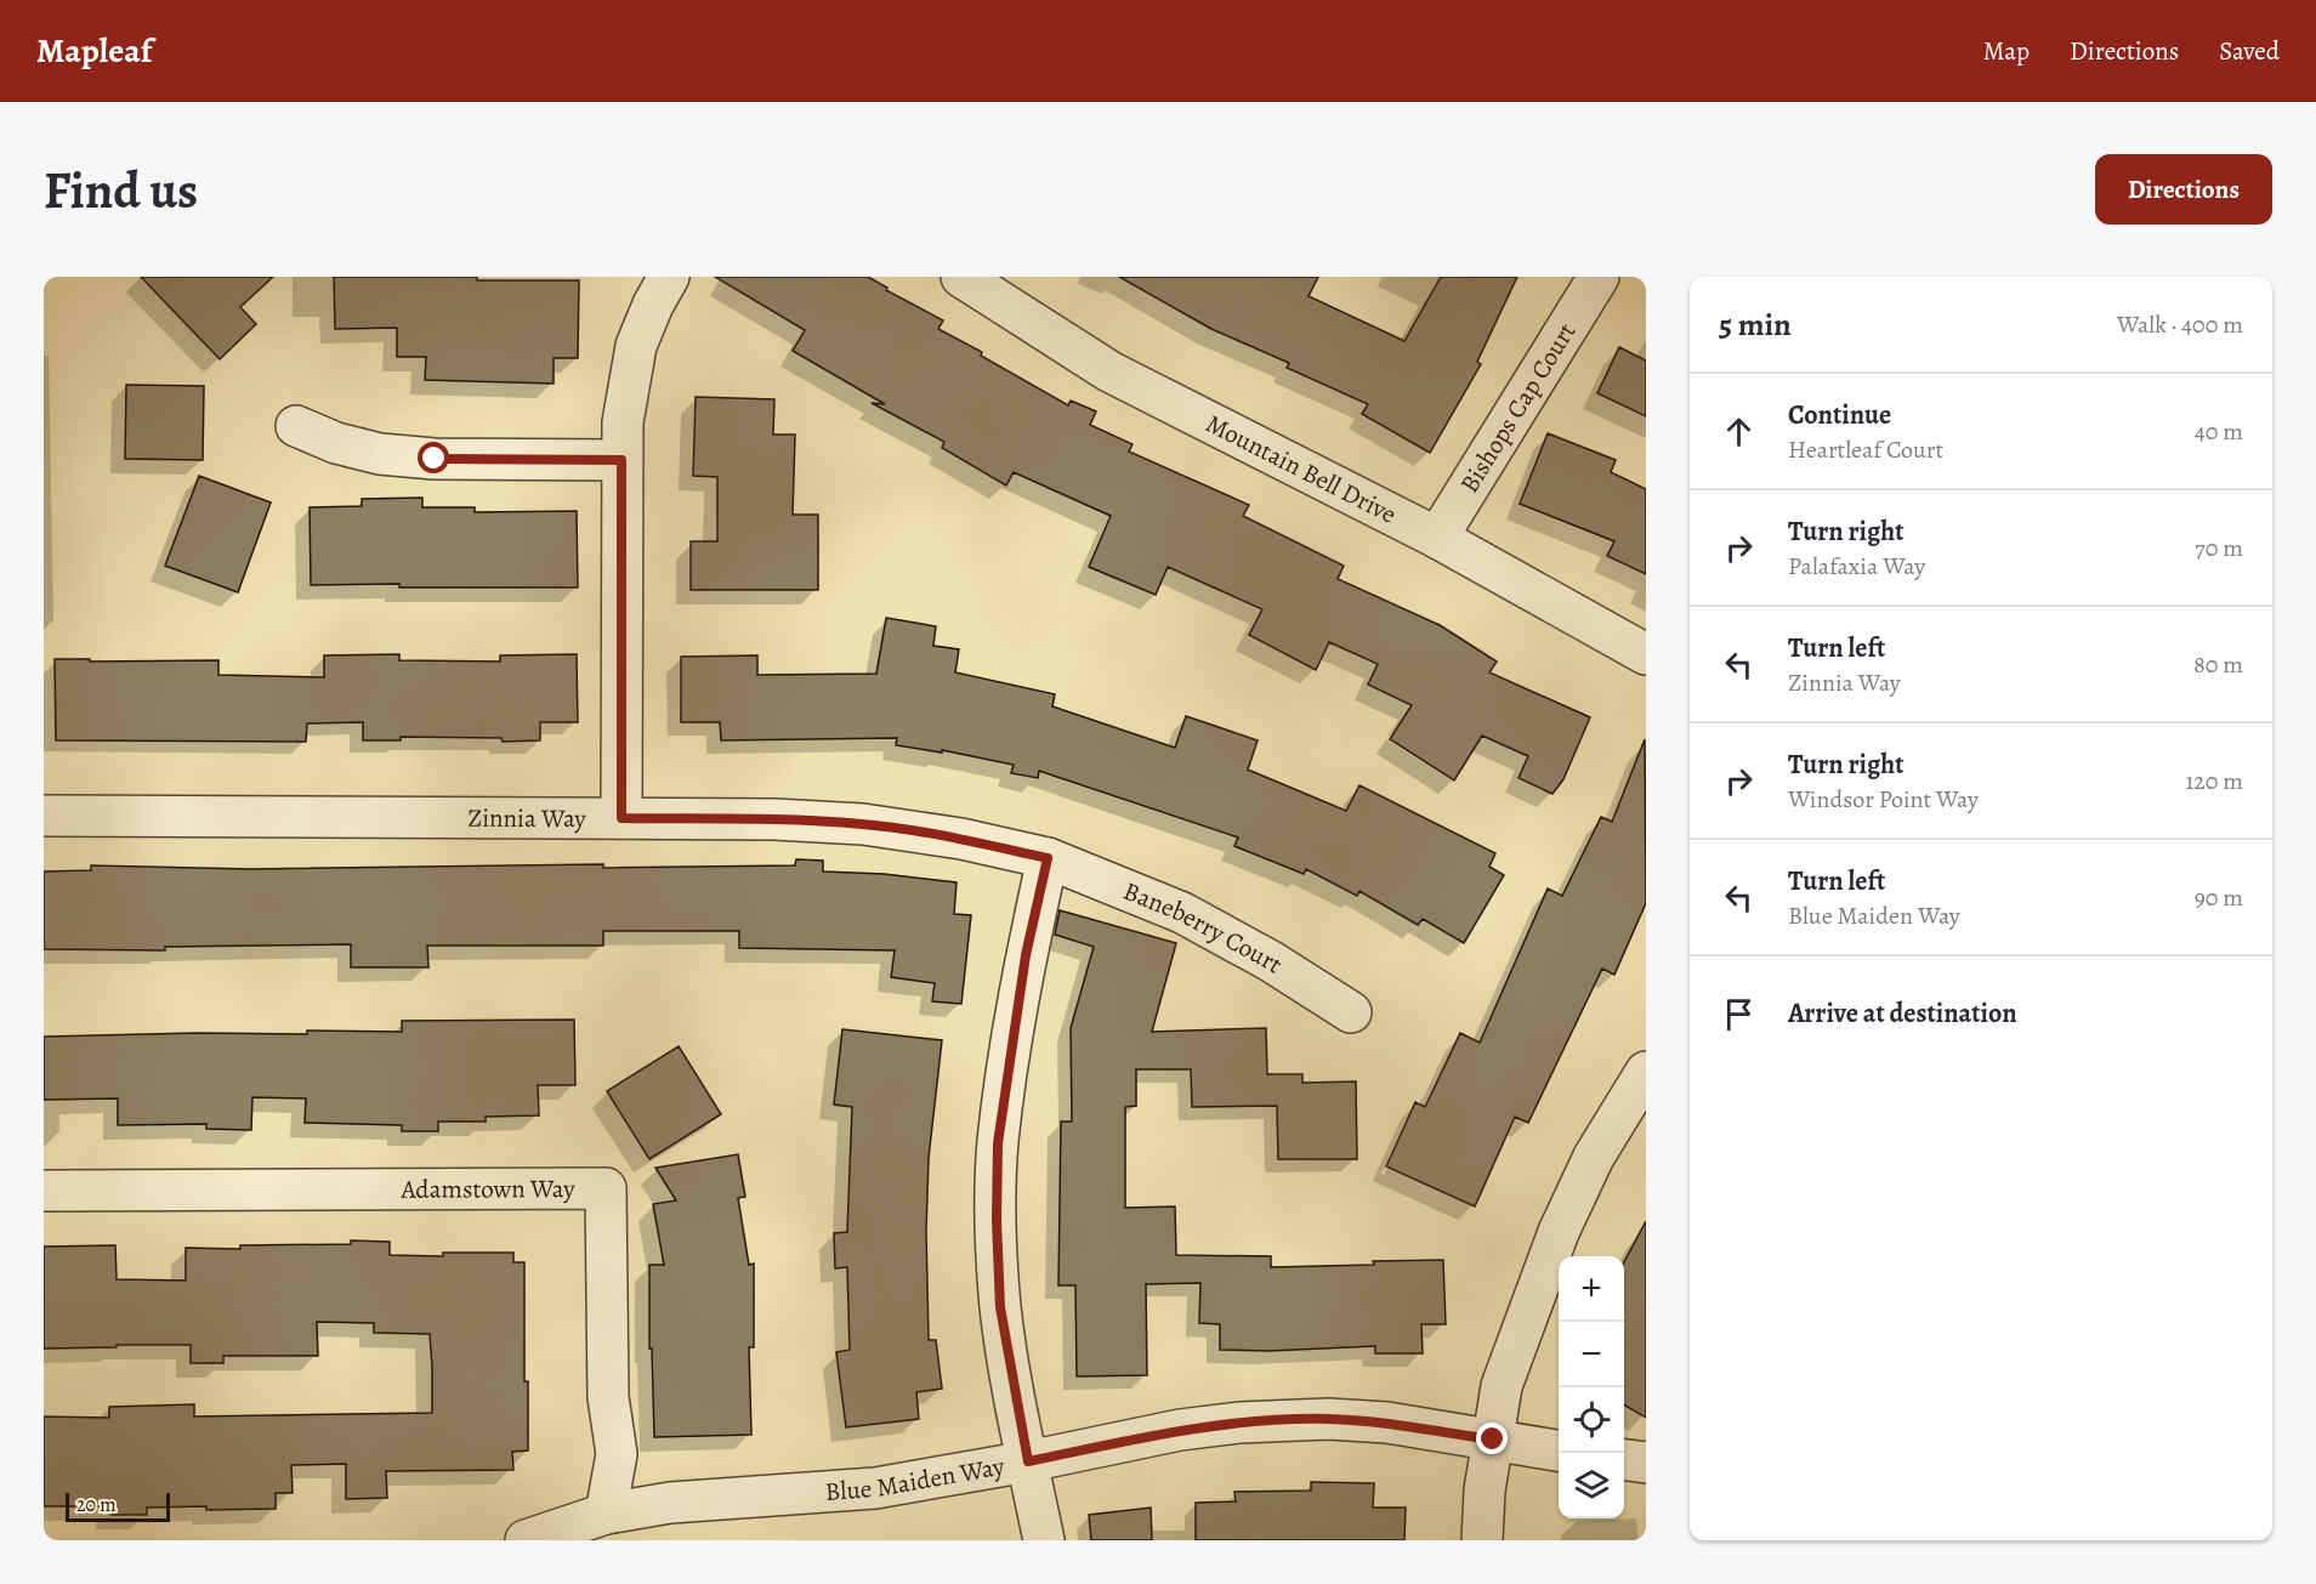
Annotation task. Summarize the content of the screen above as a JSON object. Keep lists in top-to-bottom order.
{
  "streets": {
    "street": [
      "Bishops Cap Court",
      "Mountain Bell Drive",
      "Zinnia Way",
      "Baneberry Court",
      "Adamstown Way",
      "Blue Maiden Way"
    ]
  },
  "crossings": [
    ["Bishops Cap Court", "Mountain Bell Drive"],
    ["Zinnia Way", "Baneberry Court"],
    ["Adamstown Way", "Blue Maiden Way"]
  ],
  "scale_bar": "20 m",
  "page": {
    "header": "Mapleaf",
    "nav": ["Map", "Directions", "Saved"],
    "buttons": "Directions",
    "title": "Find us",
    "heading": ["5 min", "Walk · 400 m"],
    "list": [
      ["Continue", "Heartleaf Court", "40 m"],
      ["Turn right", "Palafaxia Way", "70 m"],
      ["Turn left", "Zinnia Way", "80 m"],
      ["Turn right", "Windsor Point Way", "120 m"],
      ["Turn left", "Blue Maiden Way", "90 m"],
      "Arrive at destination"
    ],
    "map_buttons": ["+", "−"],
    "scale": "20 m"
  }
}
